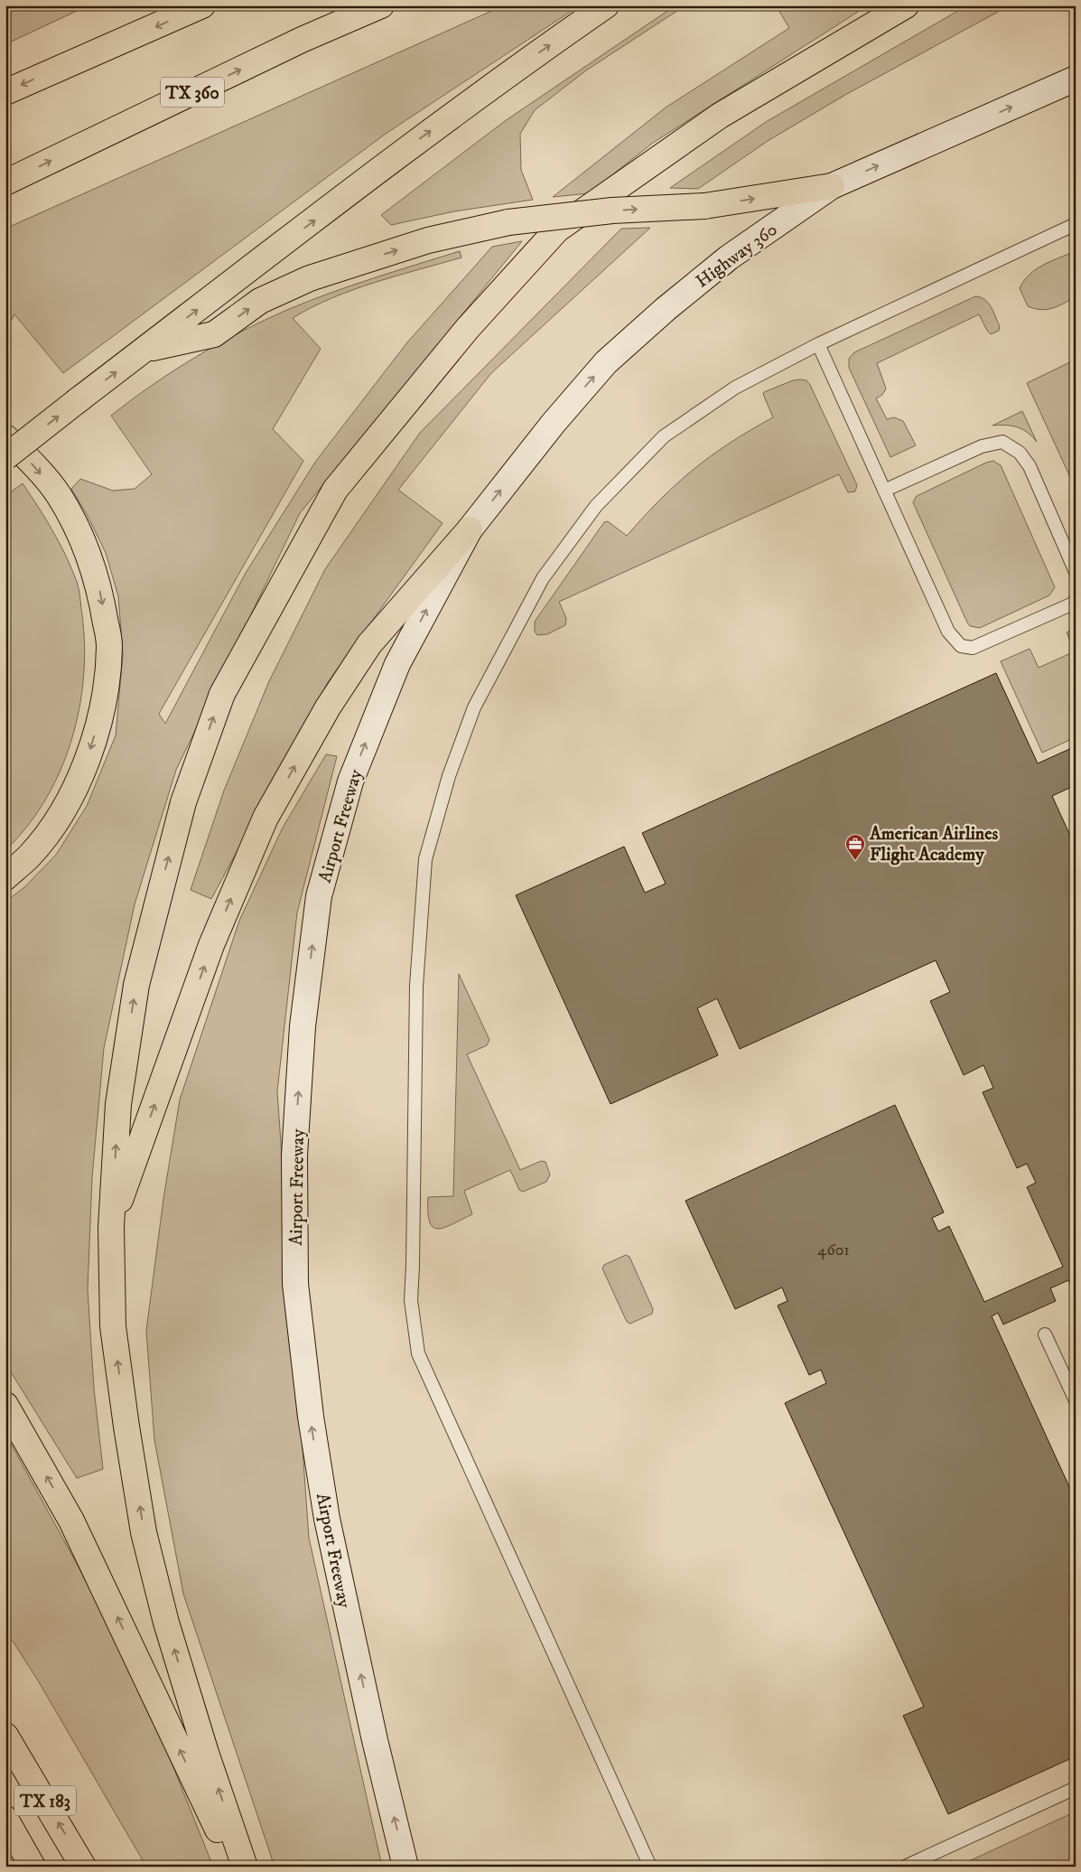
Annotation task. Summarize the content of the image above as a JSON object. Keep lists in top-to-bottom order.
{
  "streets": {
    "highway": ["TX 360", "TX 183"],
    "main road": ["Highway 360", "Airport Freeway"]
  },
  "crossings": [
    ["Highway 360", "Airport Freeway"]
  ],
  "one_way": ["Highway 360", "Airport Freeway"],
  "places": {
    "office": ["American Airlines Flight Academy"]
  },
  "house_numbers": ["4601"]
}
